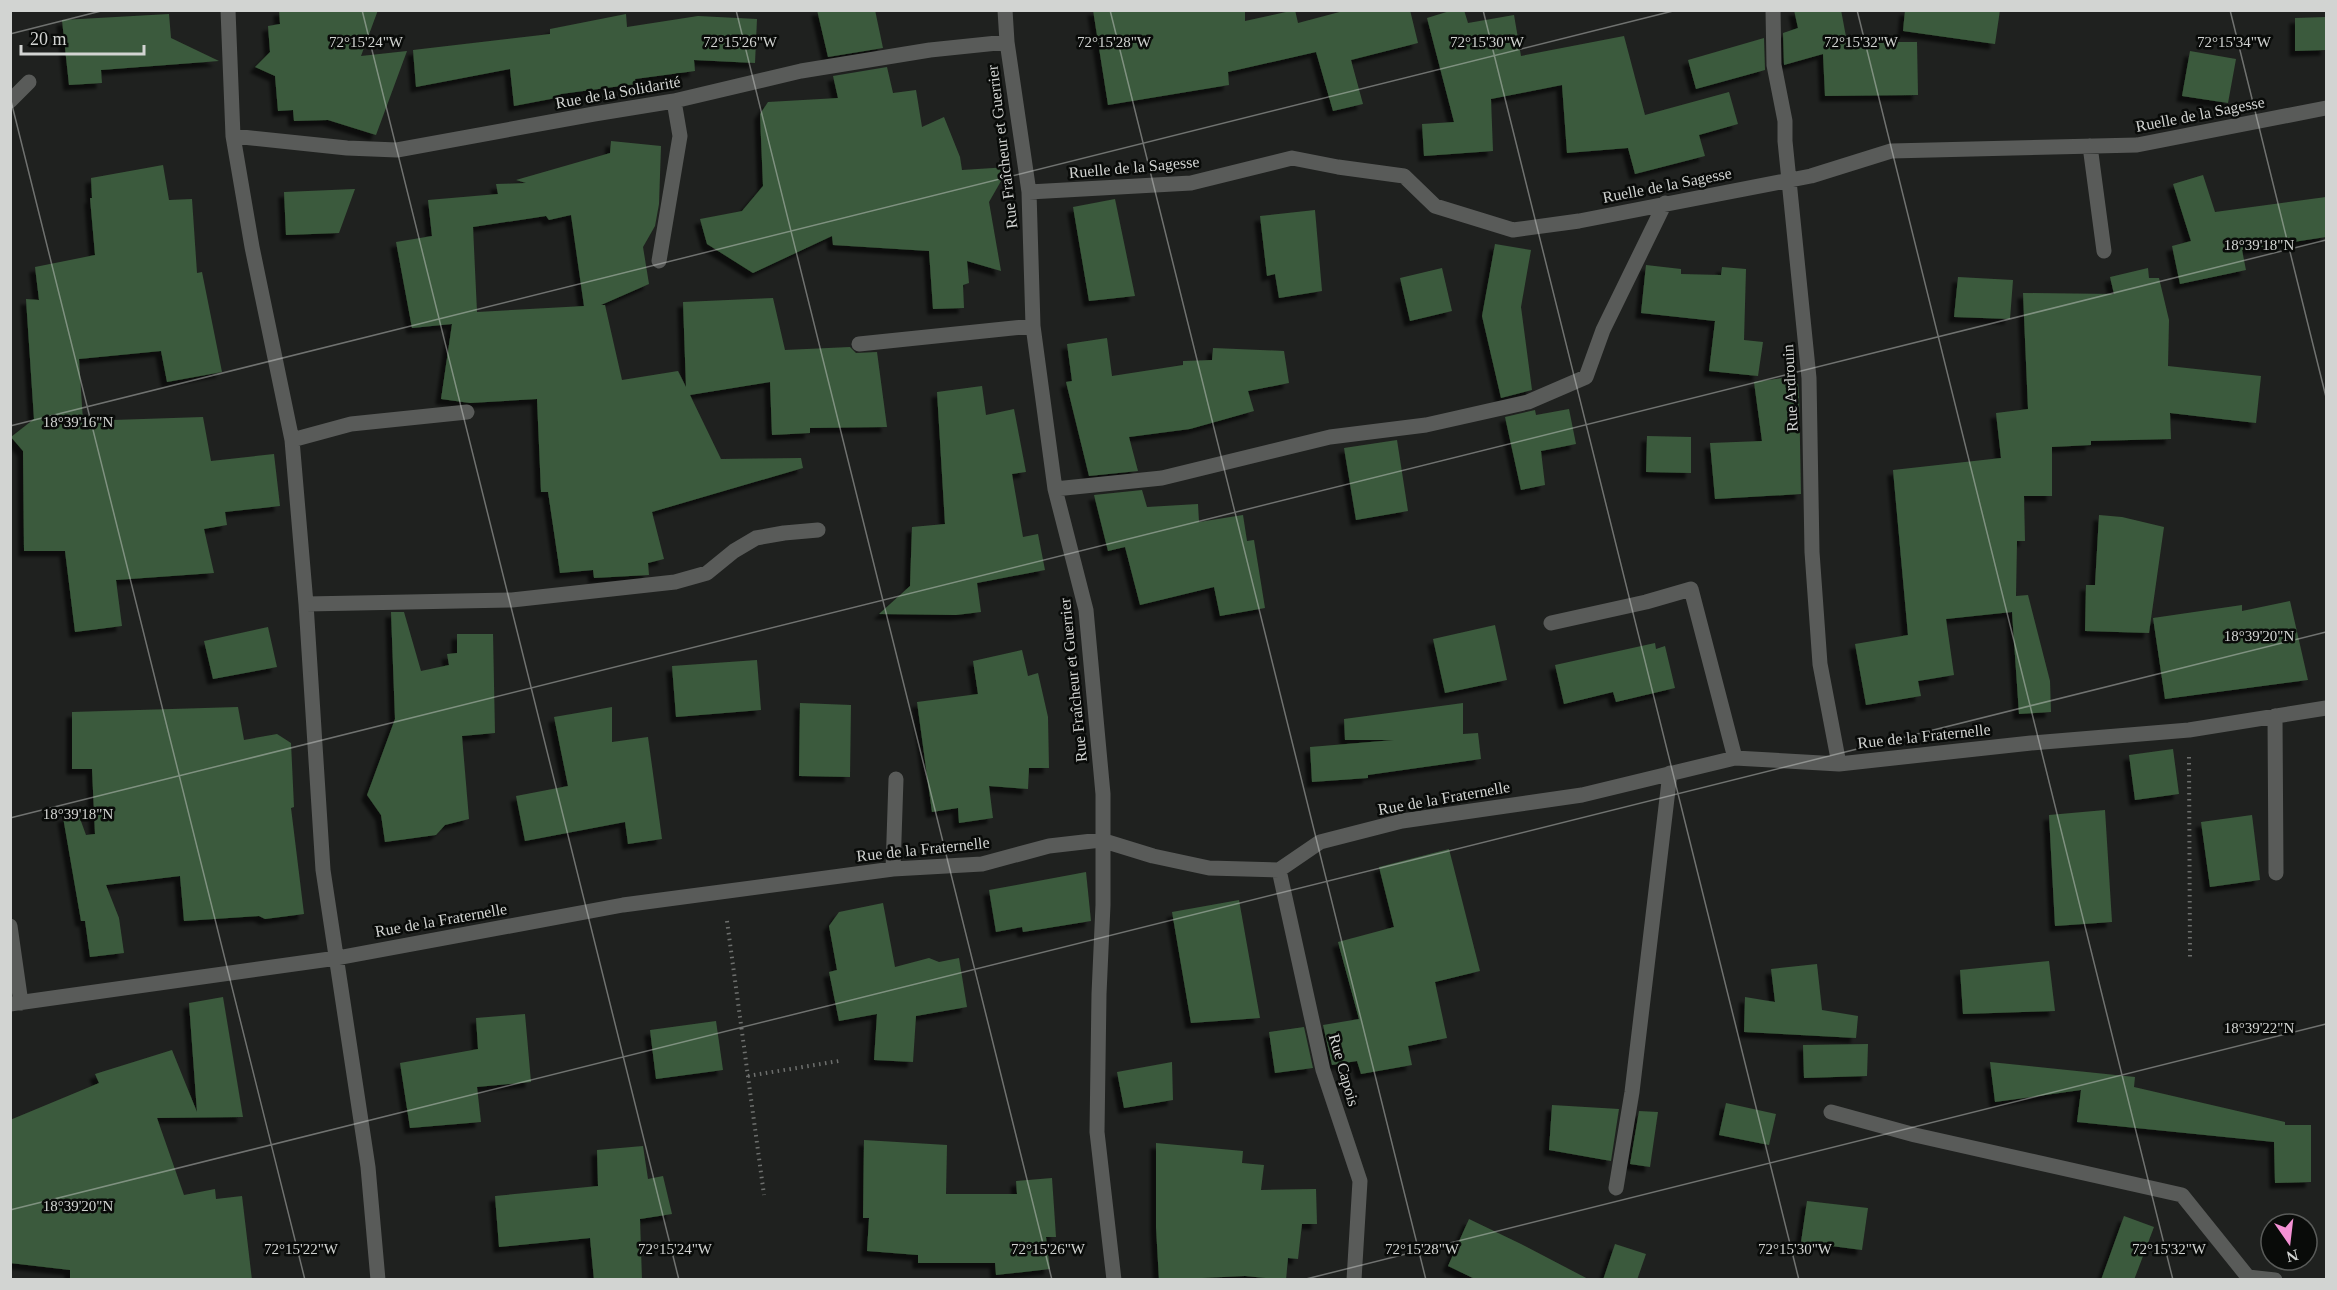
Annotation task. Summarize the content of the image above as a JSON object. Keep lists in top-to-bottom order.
{
  "streets": {
    "street": [
      "Rue de la Solidarité",
      "Ruelle de la Sagesse",
      "Rue Fraîcheur et Guerrier",
      "Rue Ardrouin",
      "Rue de la Fraternelle",
      "Rue Capois"
    ]
  },
  "crossings": [
    ["Rue de la Solidarité", "Rue Fraîcheur et Guerrier"],
    ["Ruelle de la Sagesse", "Rue Fraîcheur et Guerrier"],
    ["Ruelle de la Sagesse", "Rue Ardrouin"],
    ["Rue Fraîcheur et Guerrier", "Rue de la Fraternelle"],
    ["Rue Ardrouin", "Rue de la Fraternelle"],
    ["Rue de la Fraternelle", "Rue Capois"]
  ],
  "scale_bar": "20 m",
  "north": "bottom",
  "coordinates": [
    "72°15'34\"W",
    "72°15'24\"W",
    "72°15'26\"W",
    "72°15'28\"W",
    "72°15'30\"W",
    "72°15'32\"W",
    "18°39'18\"N",
    "18°39'16\"N",
    "18°39'20\"N",
    "18°39'22\"N",
    "72°15'22\"W"
  ]
}
